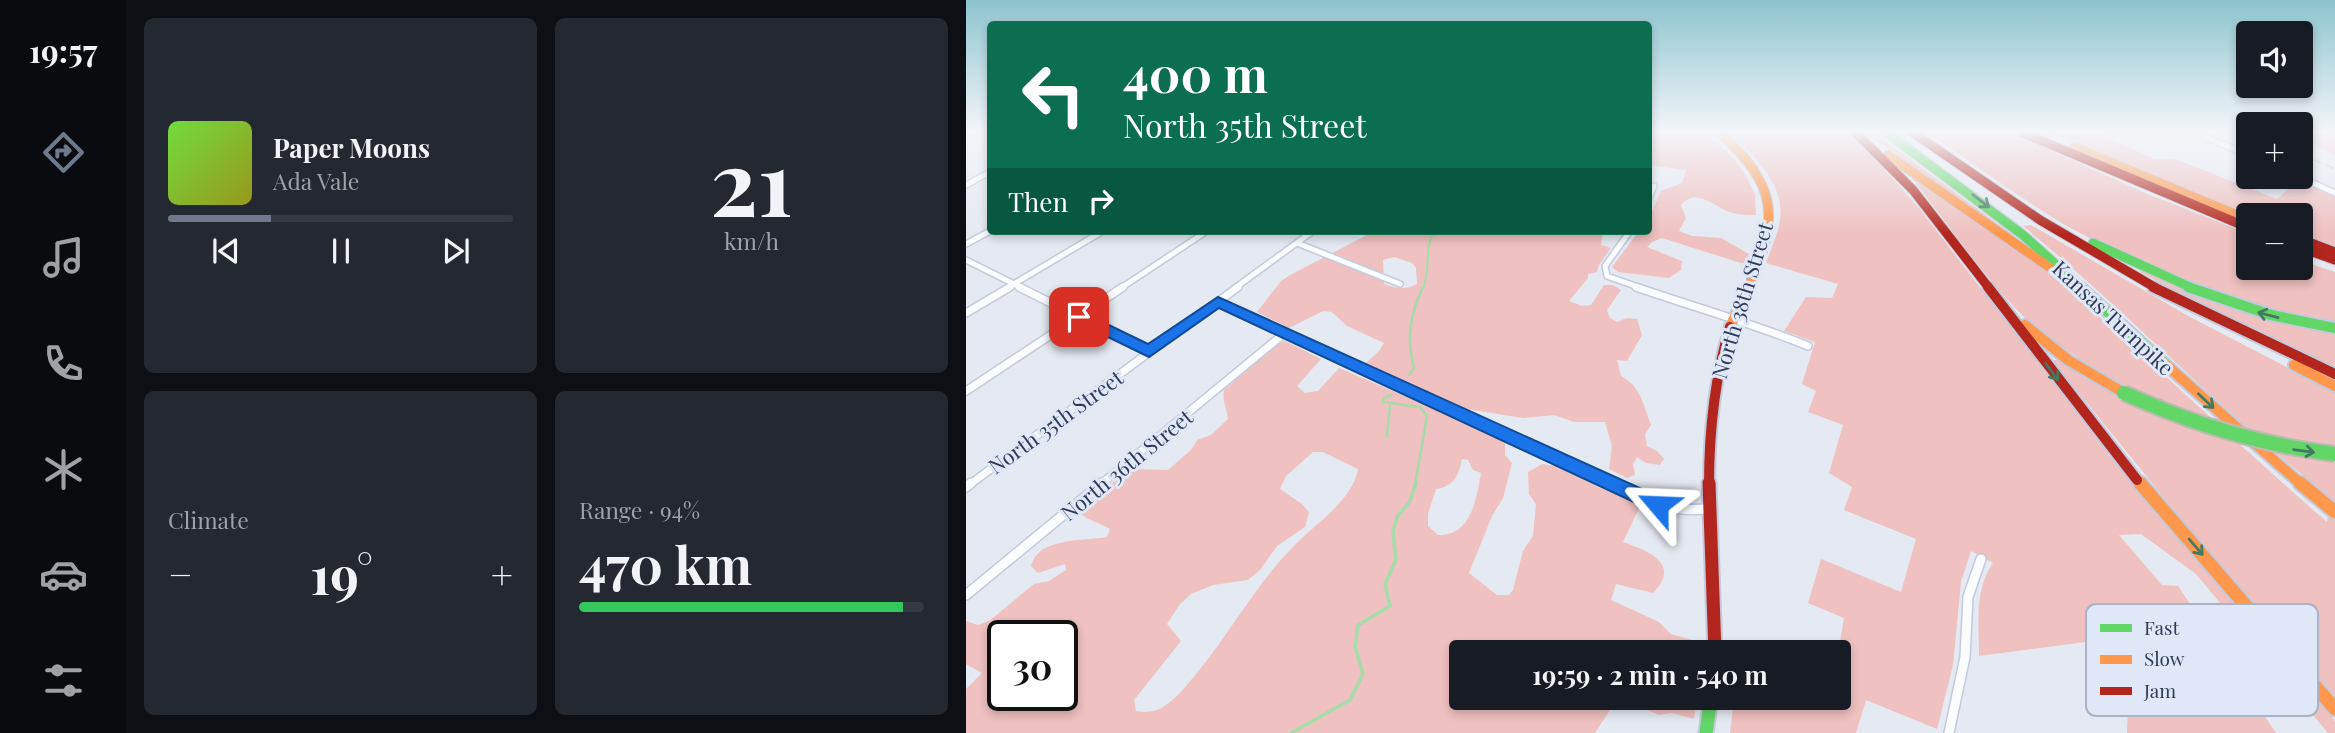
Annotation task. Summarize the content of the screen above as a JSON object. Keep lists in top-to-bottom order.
{
  "streets": {
    "main road": ["North 38th Street", "Kansas Turnpike"],
    "street": ["North 35th Street", "North 36th Street"]
  },
  "legend": ["Fast", "Slow", "Jam"],
  "page": {
    "tabs": "19:57",
    "tile": [
      ["21", "km/h"],
      "Climate",
      ["Range · 94%", "470 km"]
    ],
    "map_buttons": ["+", "−"],
    "turn": ["400 m", "North 35th Street"],
    "song": ["Paper Moons", "Ada Vale"],
    "then": "Then",
    "heat": ["−", "19°", "+"],
    "limit": "30",
    "trip": "19:59 · 2 min · 540 m"
  }
}
